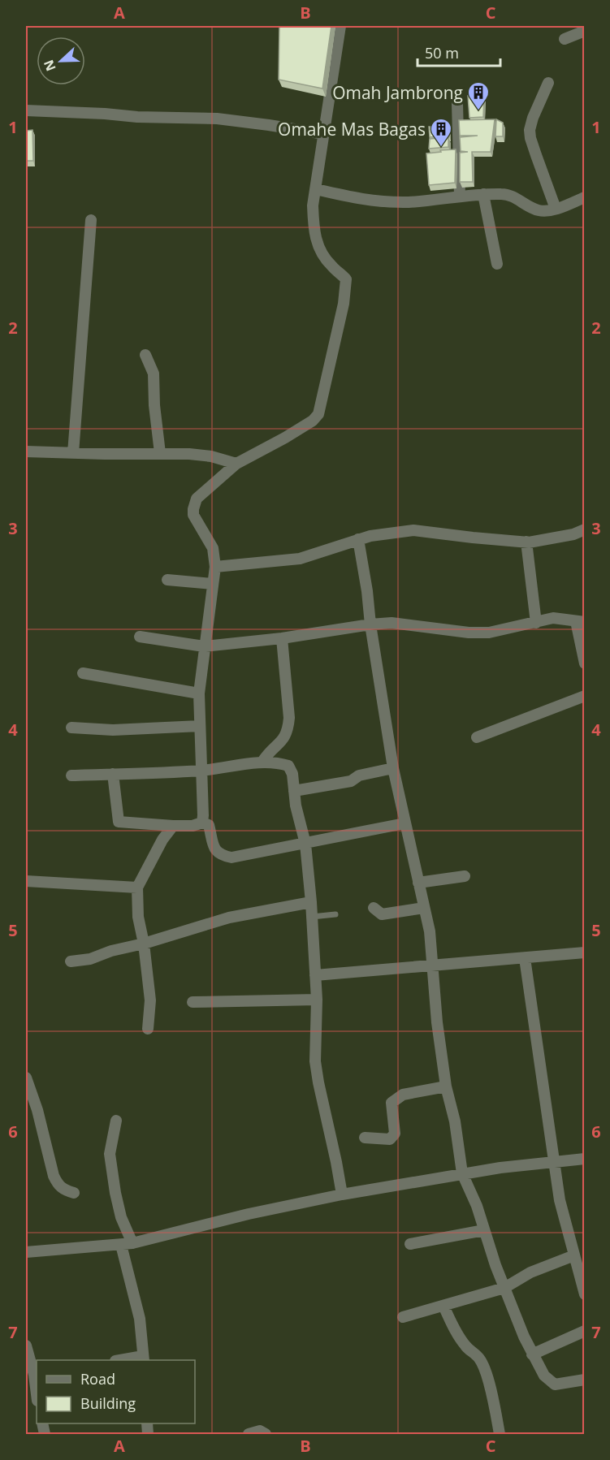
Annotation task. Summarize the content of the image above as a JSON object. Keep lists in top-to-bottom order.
{
  "places": {
    "building": ["Omah Jambrong", "Omahe Mas Bagas"]
  },
  "legend": ["Road", "Building"],
  "scale_bar": "50 m",
  "north": "left",
  "grid": {
    "columns": ["A", "B", "C"],
    "rows": [
      "1",
      "2",
      "3",
      "4",
      "5",
      "6",
      "7"
    ]
  }
}
